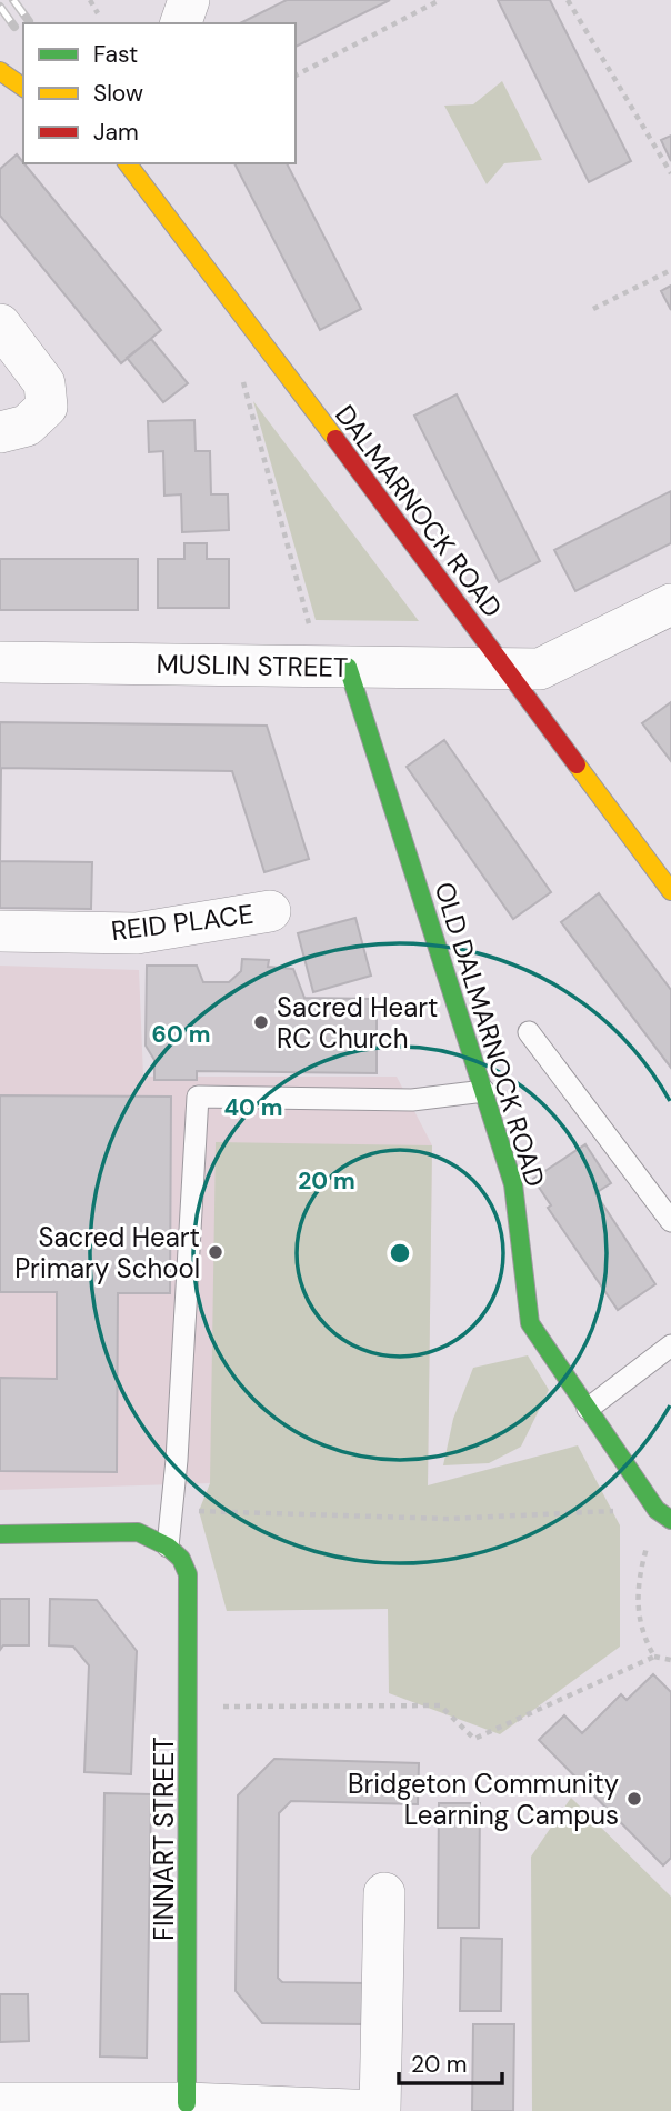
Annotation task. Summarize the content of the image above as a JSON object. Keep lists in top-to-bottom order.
{
  "streets": {
    "street": [
      "DALMARNOCK ROAD",
      "MUSLIN STREET",
      "REID PLACE",
      "OLD DALMARNOCK ROAD",
      "FINNART STREET"
    ]
  },
  "crossings": [
    ["DALMARNOCK ROAD", "MUSLIN STREET"],
    ["MUSLIN STREET", "OLD DALMARNOCK ROAD"]
  ],
  "places": ["Sacred Heart RC Church", "Sacred Heart Primary School", "Bridgeton Community Learning Campus"],
  "legend": ["Fast", "Slow", "Jam"],
  "scale_bar": "20 m",
  "rings": ["60 m", "40 m", "20 m"]
}
